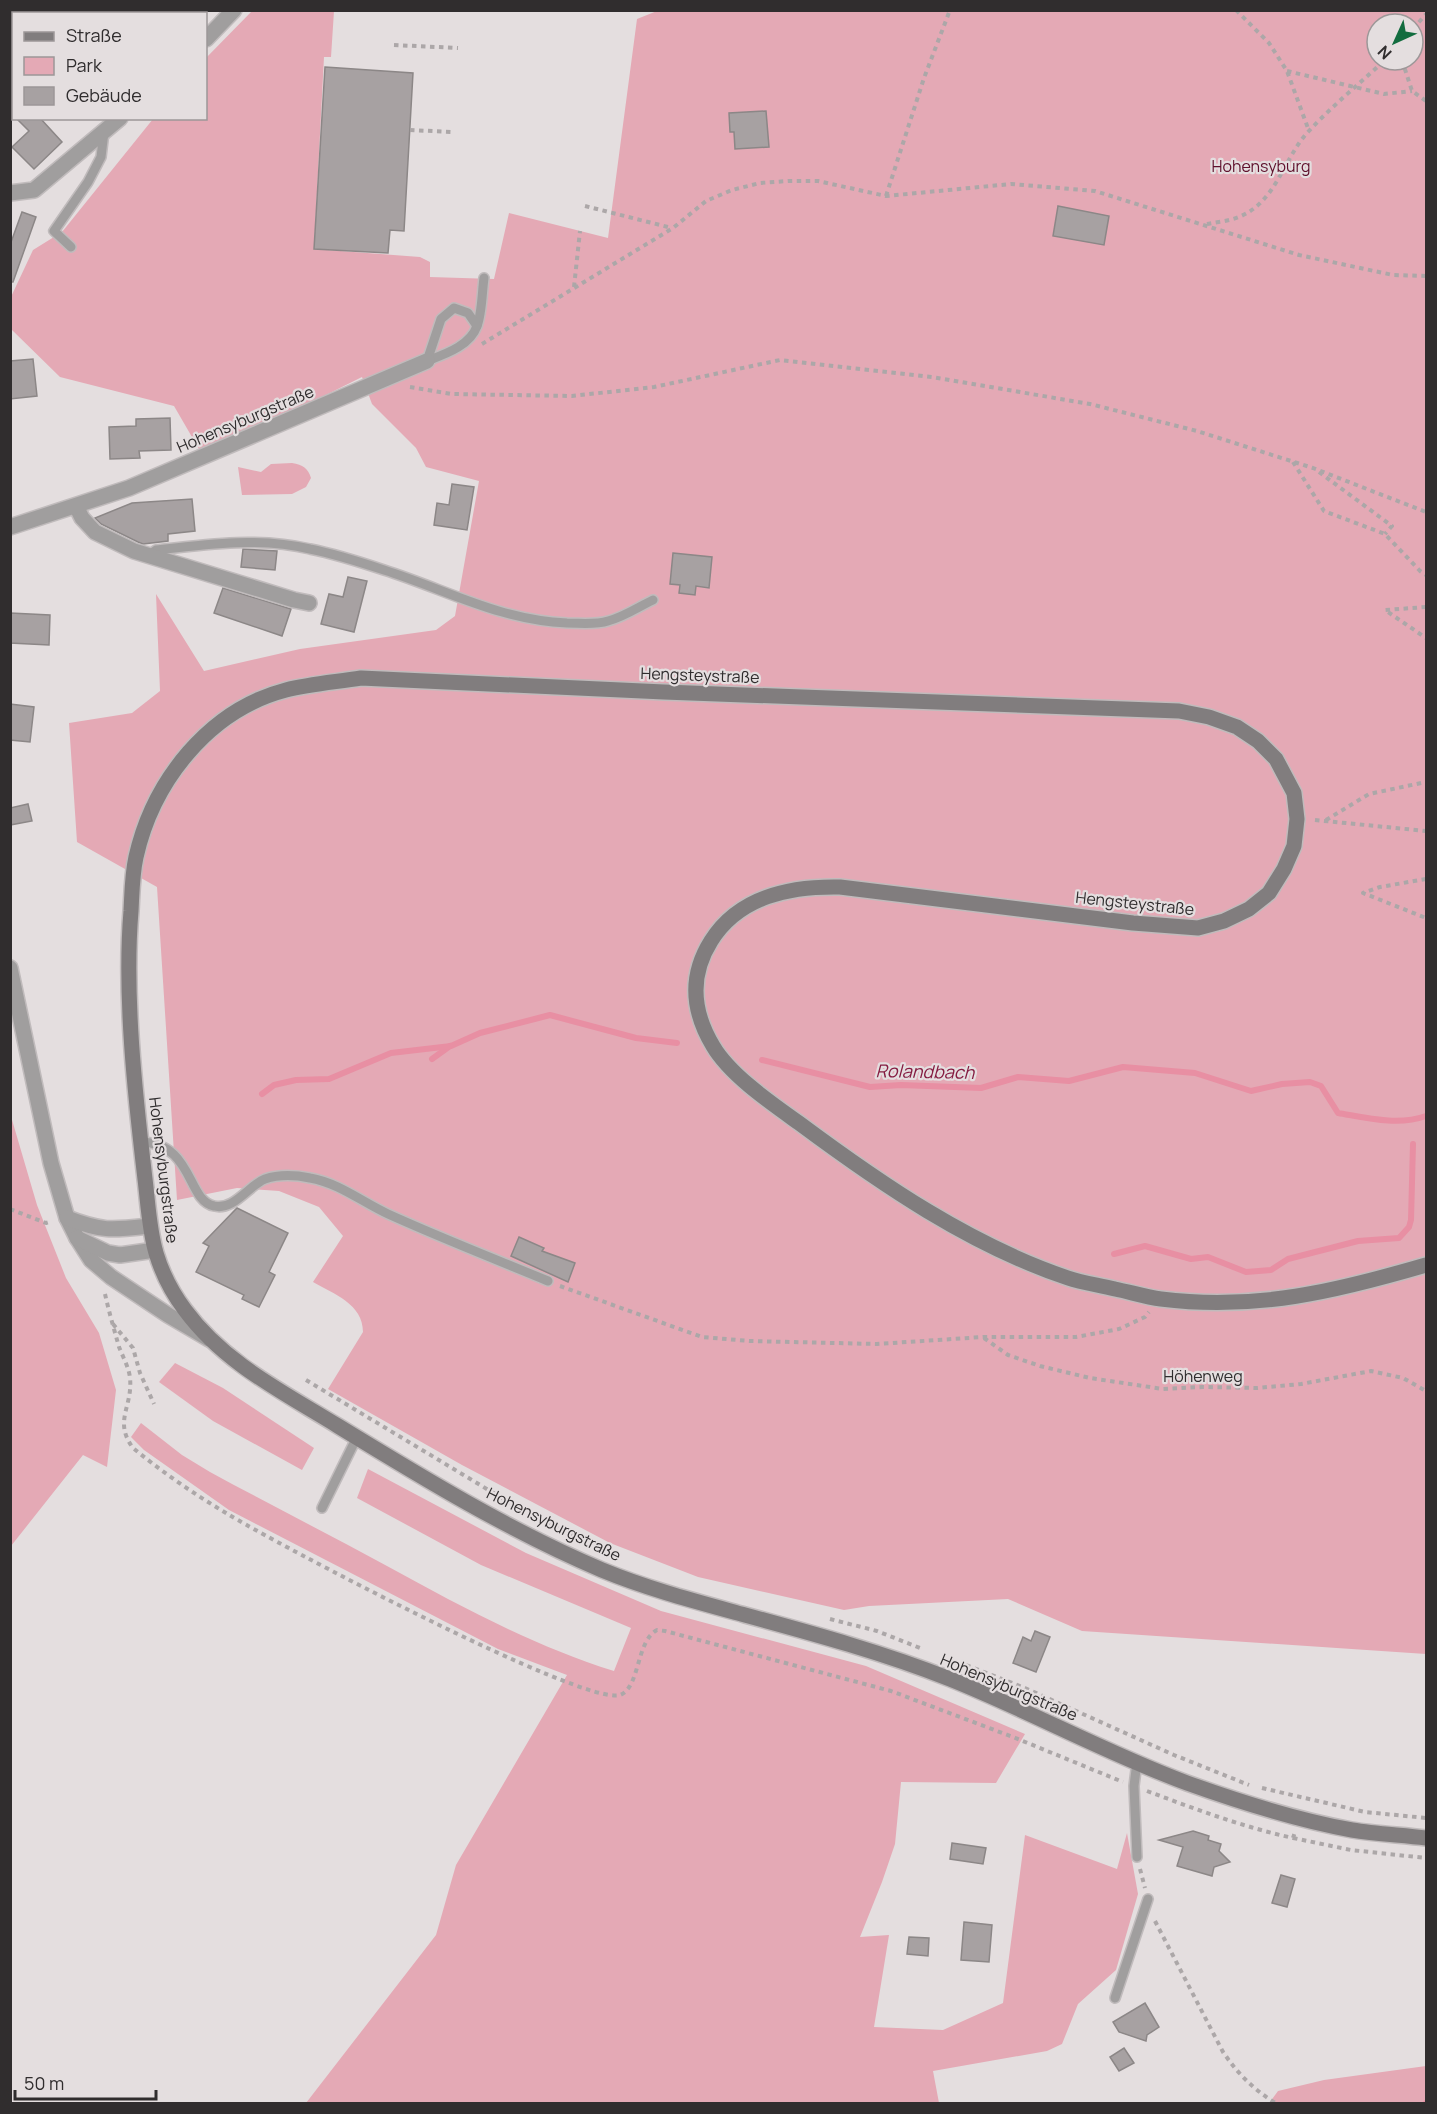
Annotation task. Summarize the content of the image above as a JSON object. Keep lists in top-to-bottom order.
{
  "streets": {
    "main road": ["Hohensyburgstraße", "Hengsteystraße"],
    "path": ["Höhenweg"]
  },
  "crossings": [
    ["Hohensyburgstraße", "Hengsteystraße"]
  ],
  "water": ["Rolandbach"],
  "parks": ["Hohensyburg"],
  "legend": ["Straße", "Park", "Gebäude"],
  "scale_bar": "50 m",
  "north": "bottom left"
}
